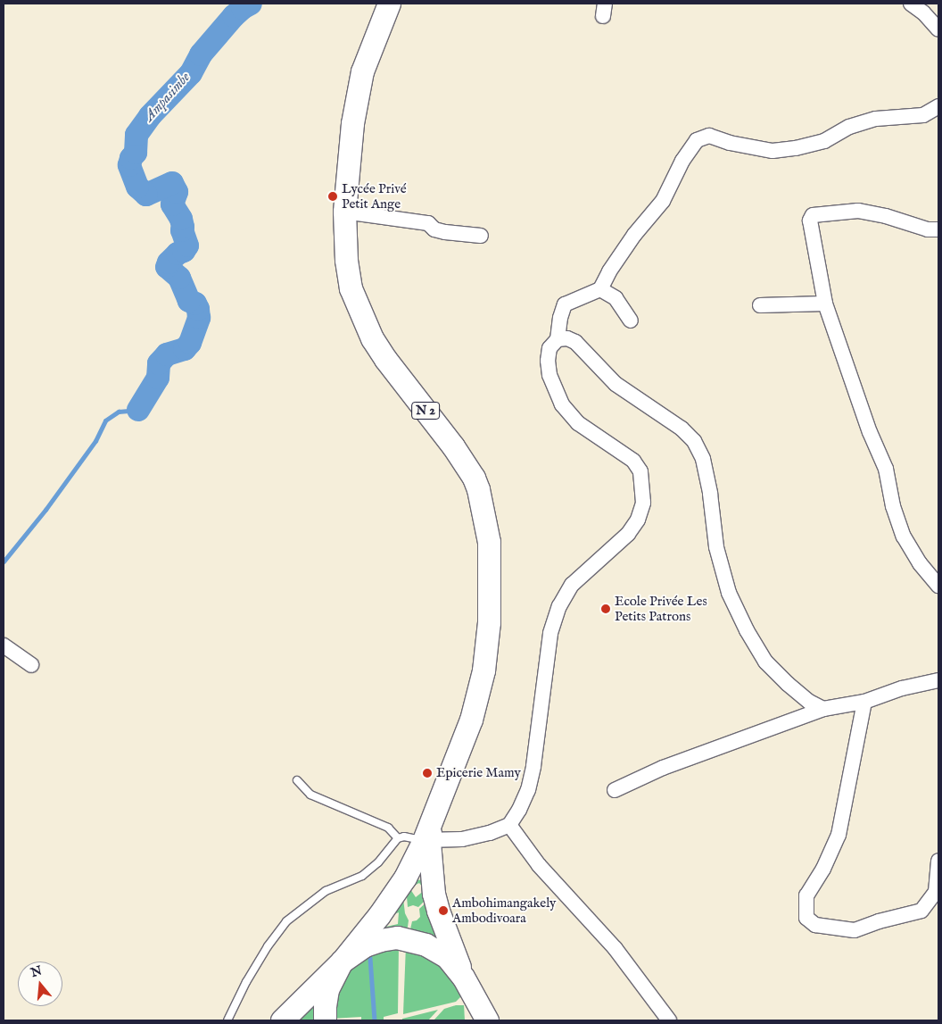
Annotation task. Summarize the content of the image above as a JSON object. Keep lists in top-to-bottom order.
{
  "streets": {
    "main road": ["N 2"]
  },
  "water": ["Ampasimbe"],
  "places": [
    "Lycée Privé Petit Ange",
    "Ecole Privée Les Petits Patrons",
    "Epicerie Mamy",
    "Ambohimangakely Ambodivoara"
  ],
  "north": "top"
}
